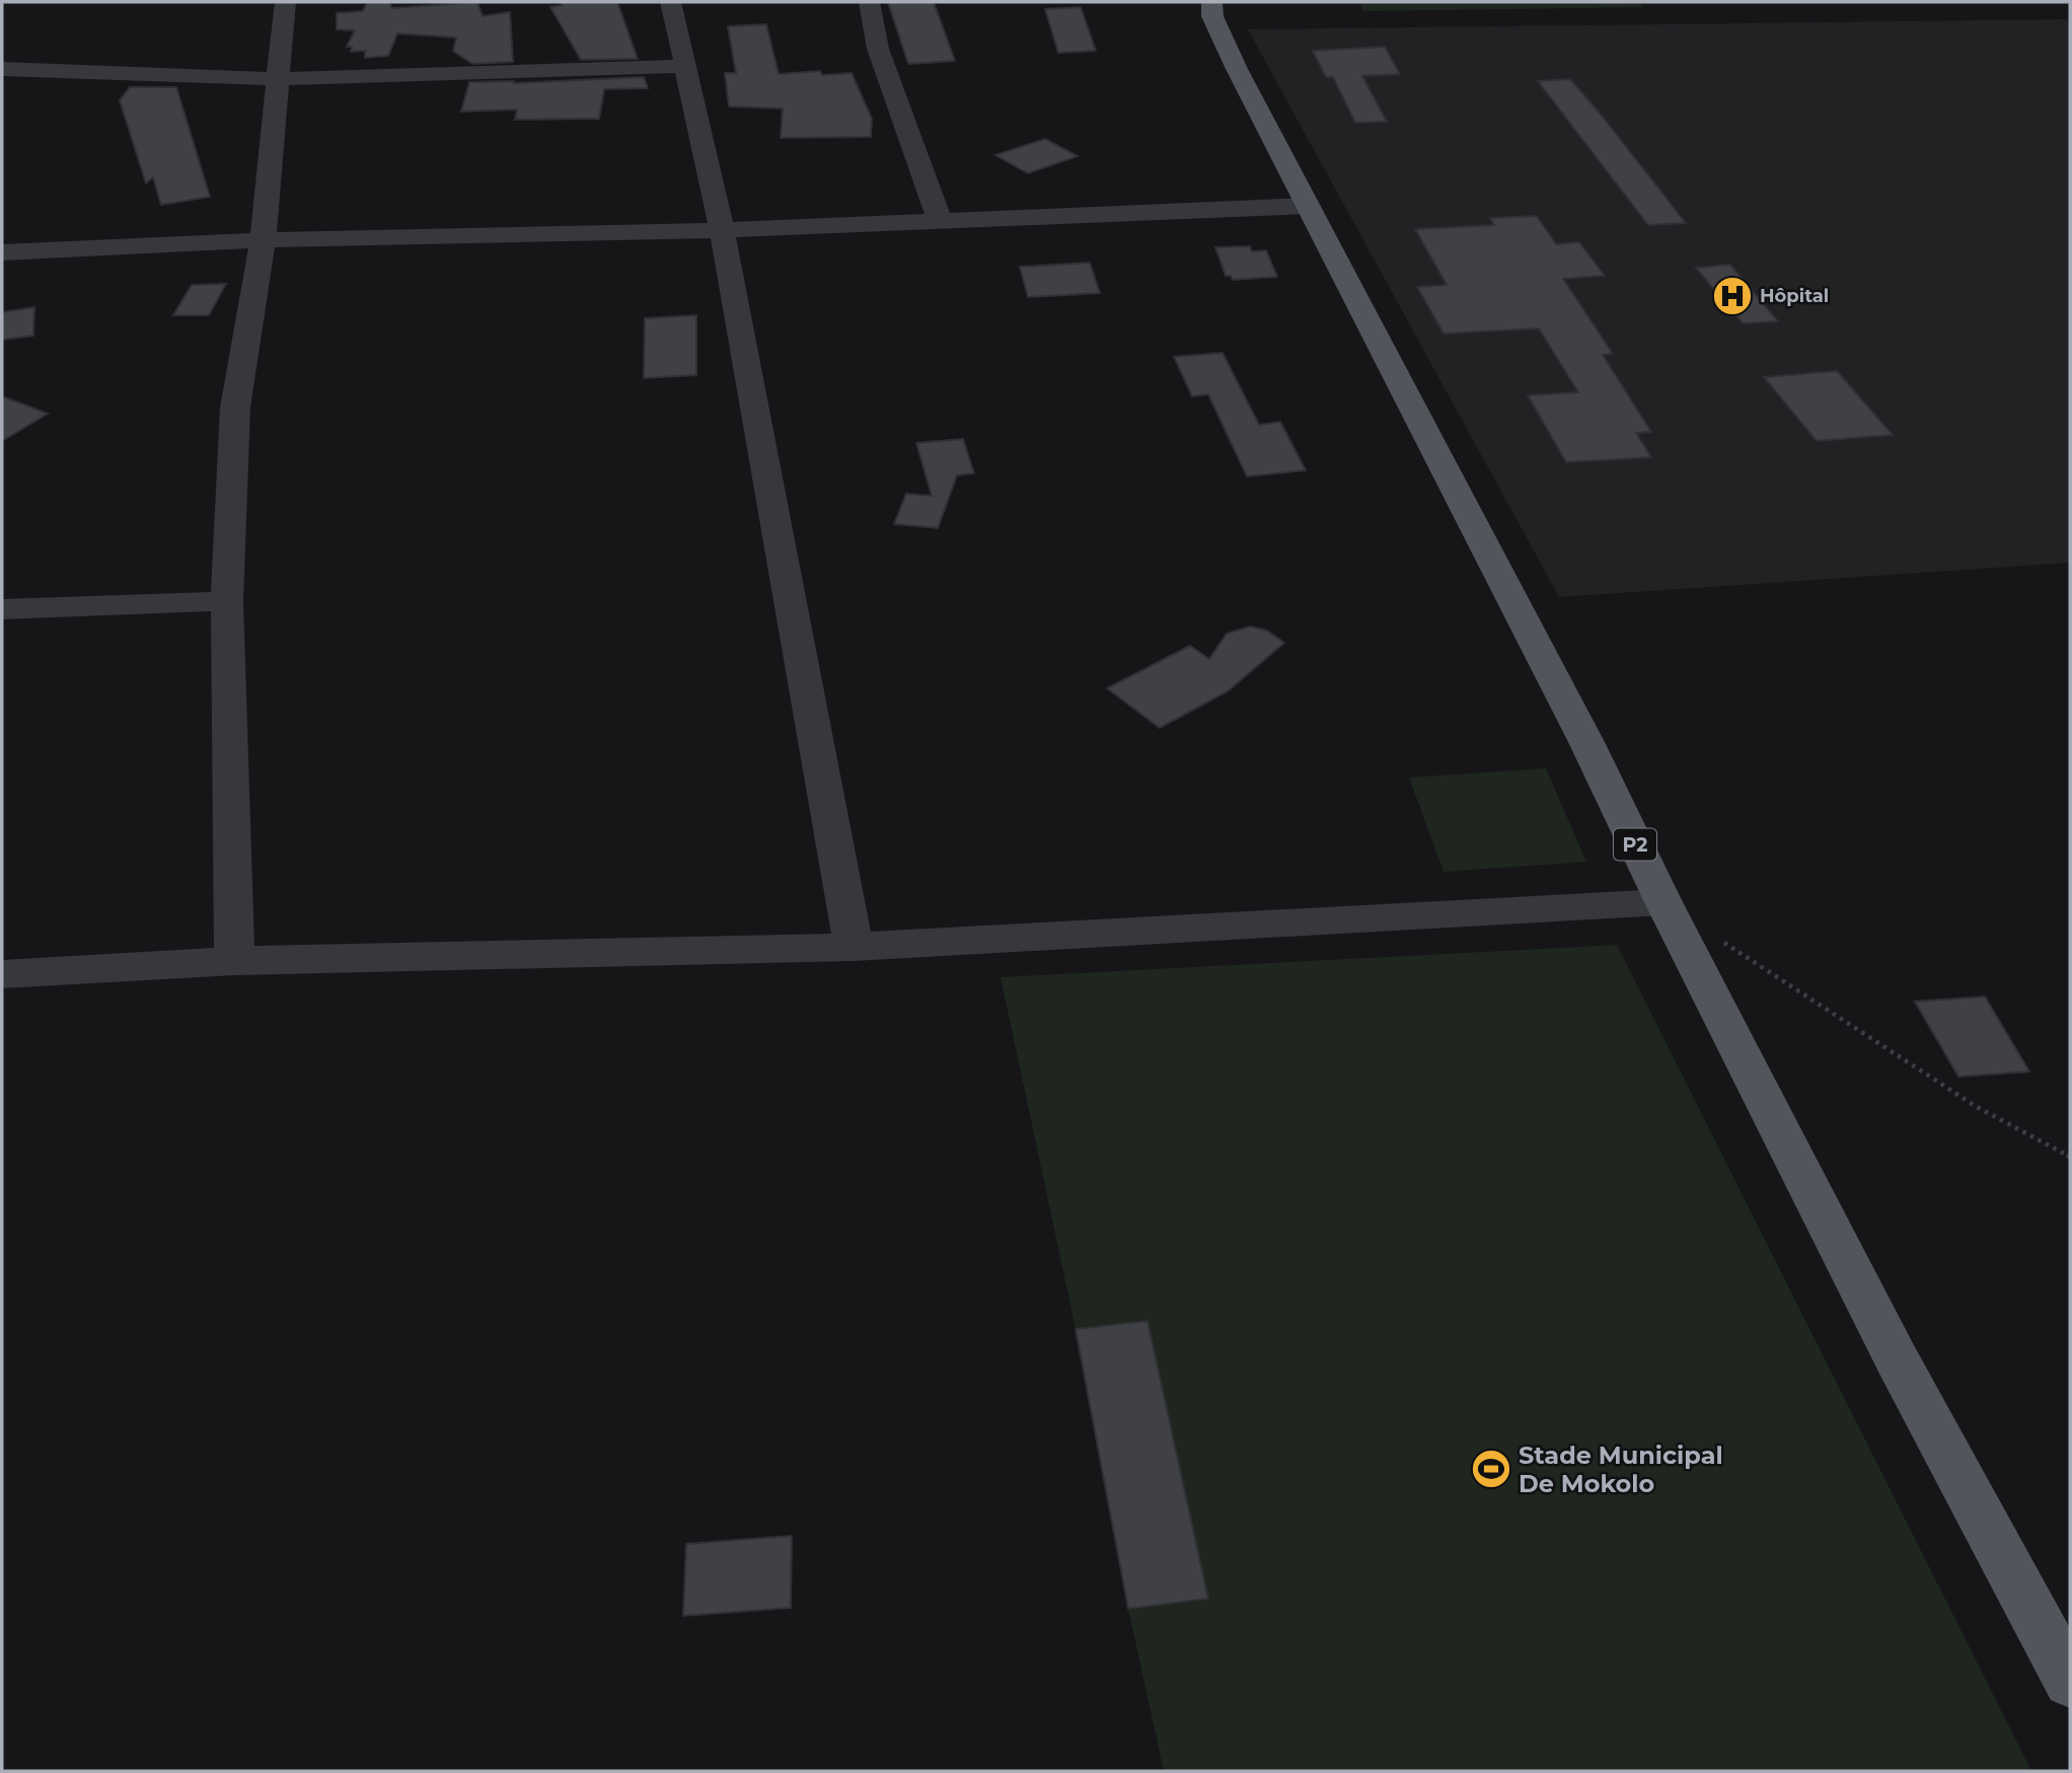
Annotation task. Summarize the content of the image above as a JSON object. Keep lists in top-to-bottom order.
{
  "streets": {
    "main road": ["P2"]
  },
  "places": {
    "hospital": ["Hôpital"],
    "sports": ["Stade Municipal De Mokolo"]
  }
}
